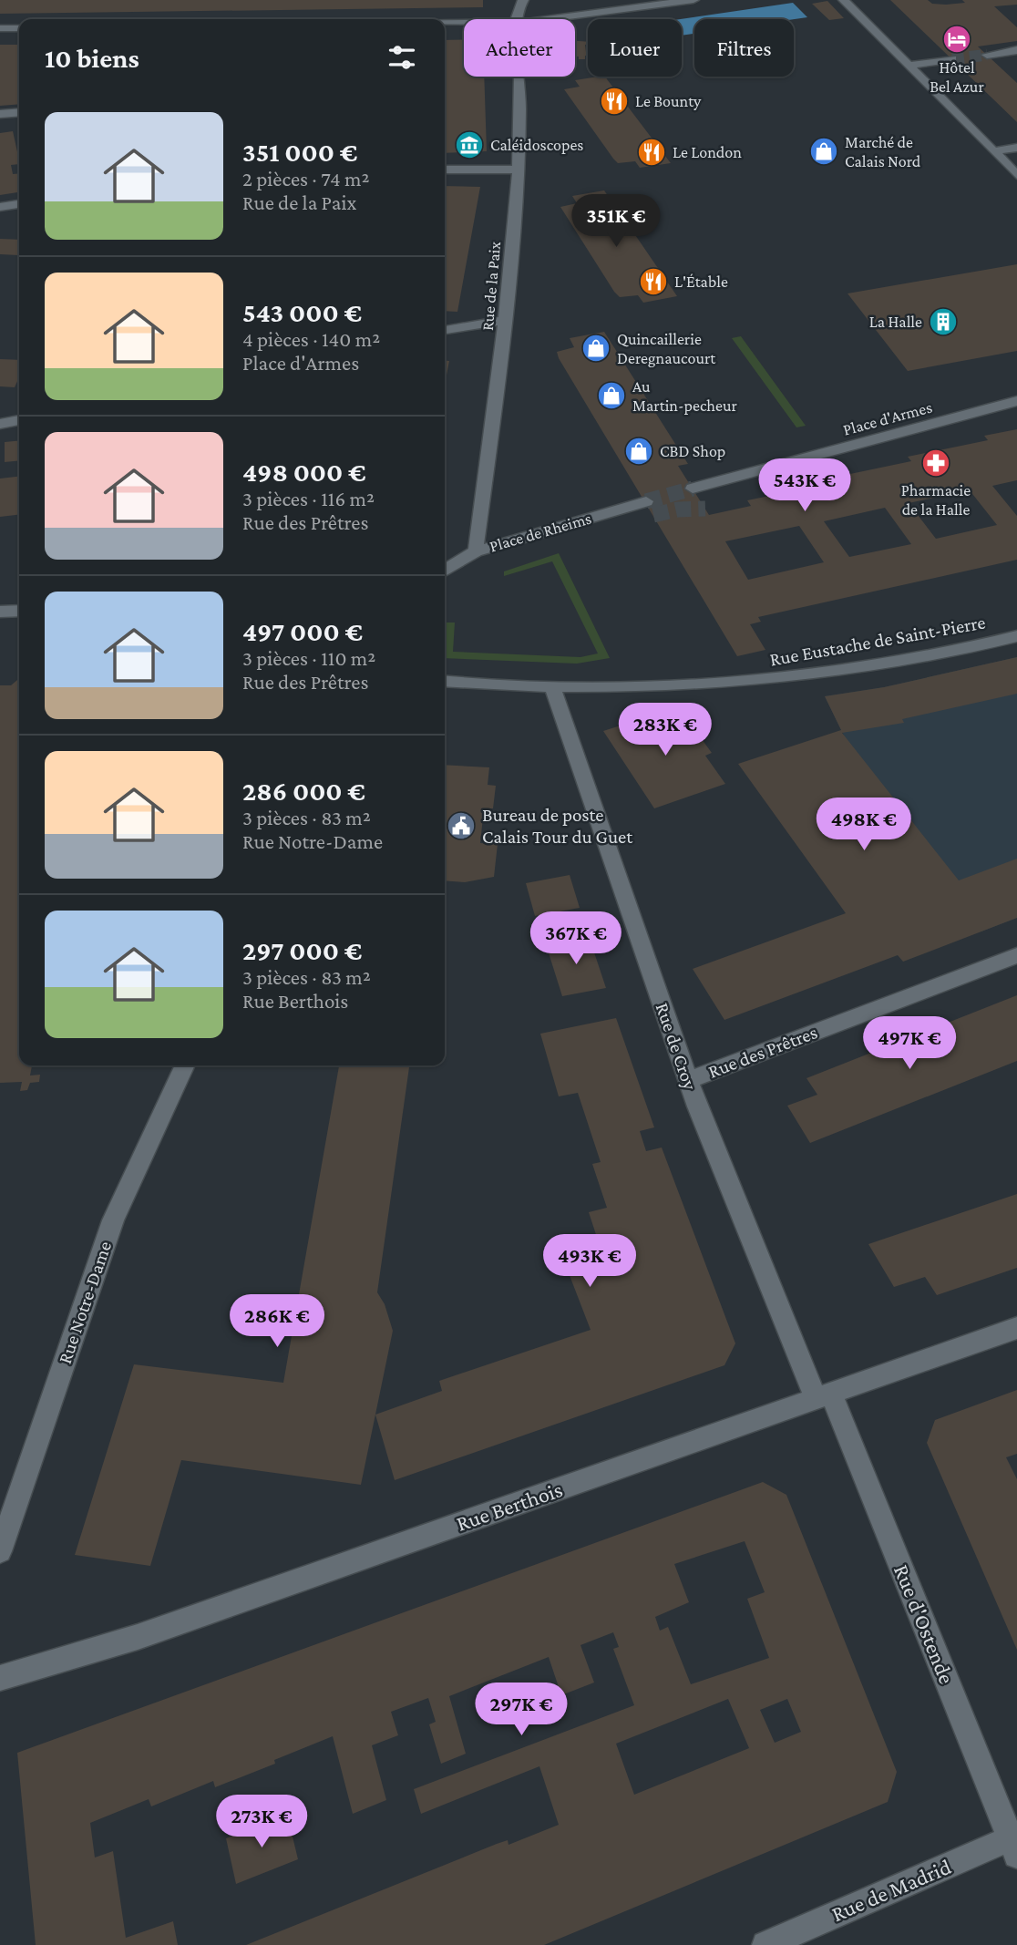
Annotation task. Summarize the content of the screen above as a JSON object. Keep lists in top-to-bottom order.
{
  "streets": {
    "street": [
      "Rue de la Paix",
      "Place d'Armes",
      "Place de Rheims",
      "Rue Eustache de Saint-Pierre",
      "Rue de Croy",
      "Rue des Prêtres",
      "Rue Notre-Dame",
      "Rue Berthois",
      "Rue d'Ostende",
      "Rue de Madrid"
    ]
  },
  "crossings": [
    ["Rue de la Paix", "Place de Rheims"],
    ["Rue Eustache de Saint-Pierre", "Rue de Croy"],
    ["Rue de Croy", "Rue des Prêtres"],
    ["Rue de Croy", "Rue Berthois"],
    ["Rue de Croy", "Rue d'Ostende"],
    ["Rue Berthois", "Rue d'Ostende"],
    ["Rue d'Ostende", "Rue de Madrid"]
  ],
  "places": {
    "hotel": ["Hôtel Bel Azur"],
    "restaurant": ["Le Bounty", "Le London", "L'Étable"],
    "museum": ["Caléidoscopes"],
    "shop": [
      "Marché de Calais Nord",
      "Quincaillerie Deregnaucourt",
      "Au Martin-pecheur",
      "CBD Shop"
    ],
    "building": ["La Halle"],
    "pharmacy": ["Pharmacie de la Halle"],
    "public building": ["Bureau de poste Calais Tour du Guet"]
  },
  "page": {
    "chip": ["Acheter", "Louer", "Filtres"],
    "heading": "10 biens",
    "list": [
      {
        "name": "351 000 €",
        "note": "2 pièces · 74 m² · Rue de la Paix"
      },
      {
        "name": "543 000 €",
        "note": "4 pièces · 140 m² · Place d'Armes"
      },
      {
        "name": "498 000 €",
        "note": "3 pièces · 116 m² · Rue des Prêtres"
      },
      {
        "name": "497 000 €",
        "note": "3 pièces · 110 m² · Rue des Prêtres"
      },
      {
        "name": "286 000 €",
        "note": "3 pièces · 83 m² · Rue Notre-Dame"
      },
      {
        "name": "297 000 €",
        "note": "3 pièces · 83 m² · Rue Berthois"
      }
    ],
    "price": [
      "351K €",
      "543K €",
      "283K €",
      "498K €",
      "367K €",
      "497K €",
      "493K €",
      "286K €",
      "297K €",
      "273K €"
    ]
  }
}
